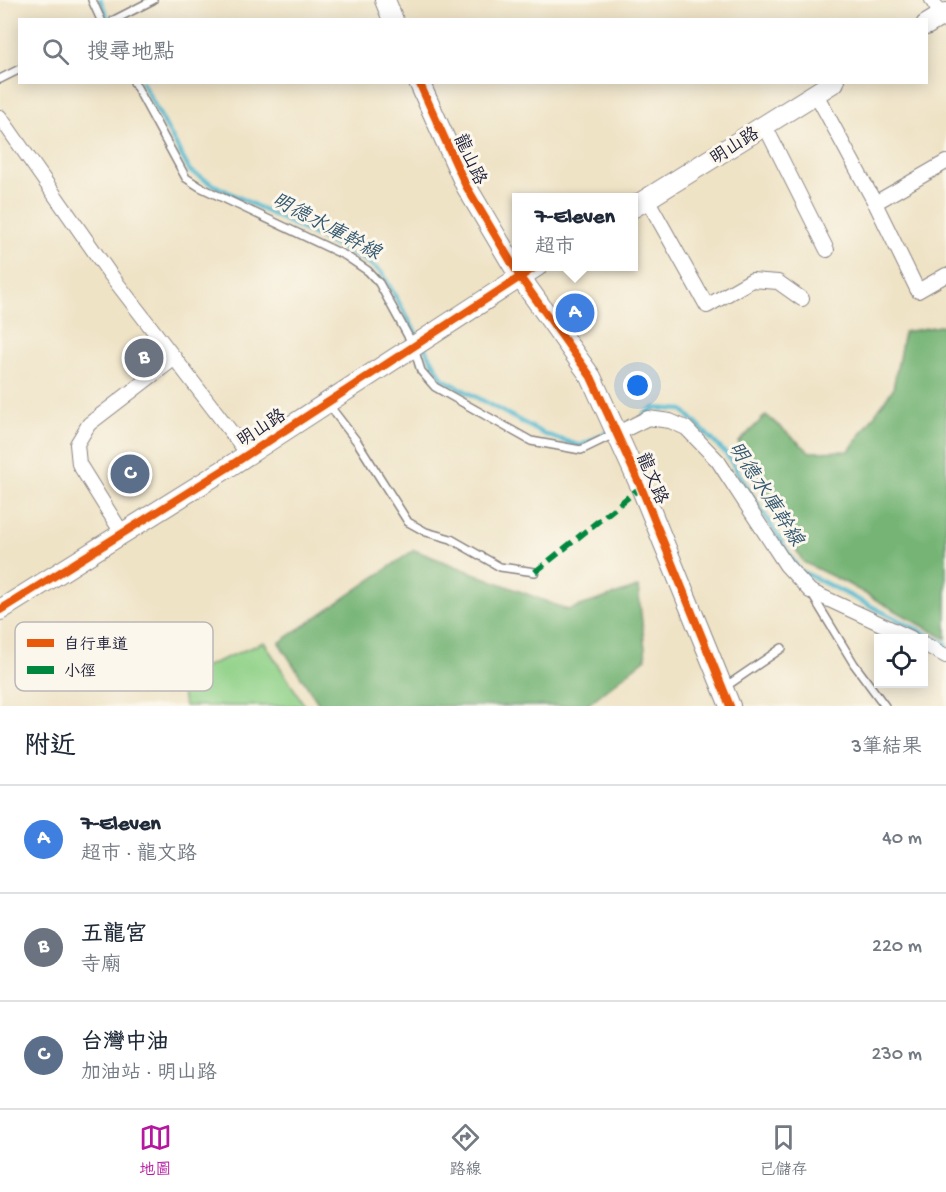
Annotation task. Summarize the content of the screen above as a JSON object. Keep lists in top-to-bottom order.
{
  "streets": {
    "street": ["明山路", "龍山路", "龍文路"]
  },
  "crossings": [
    ["明山路", "龍山路"],
    ["明山路", "龍文路"],
    ["龍山路", "龍文路"]
  ],
  "water": ["明德水庫幹線"],
  "legend": ["自行車道", "小徑"],
  "page": {
    "search": "搜尋地點",
    "popup": ["7-Eleven", "超市"],
    "pins": ["A", "B", "C"],
    "heading": ["附近", "3筆結果"],
    "list": [
      {
        "mark": "A",
        "name": "7-Eleven",
        "note": "超市 · 龍文路",
        "value": "40 m"
      },
      {
        "mark": "B",
        "name": "五龍宮",
        "note": "寺廟",
        "value": "220 m"
      },
      {
        "mark": "C",
        "name": "台灣中油",
        "note": "加油站 · 明山路",
        "value": "230 m"
      }
    ],
    "nav": ["地圖", "路線", "已儲存"]
  }
}
